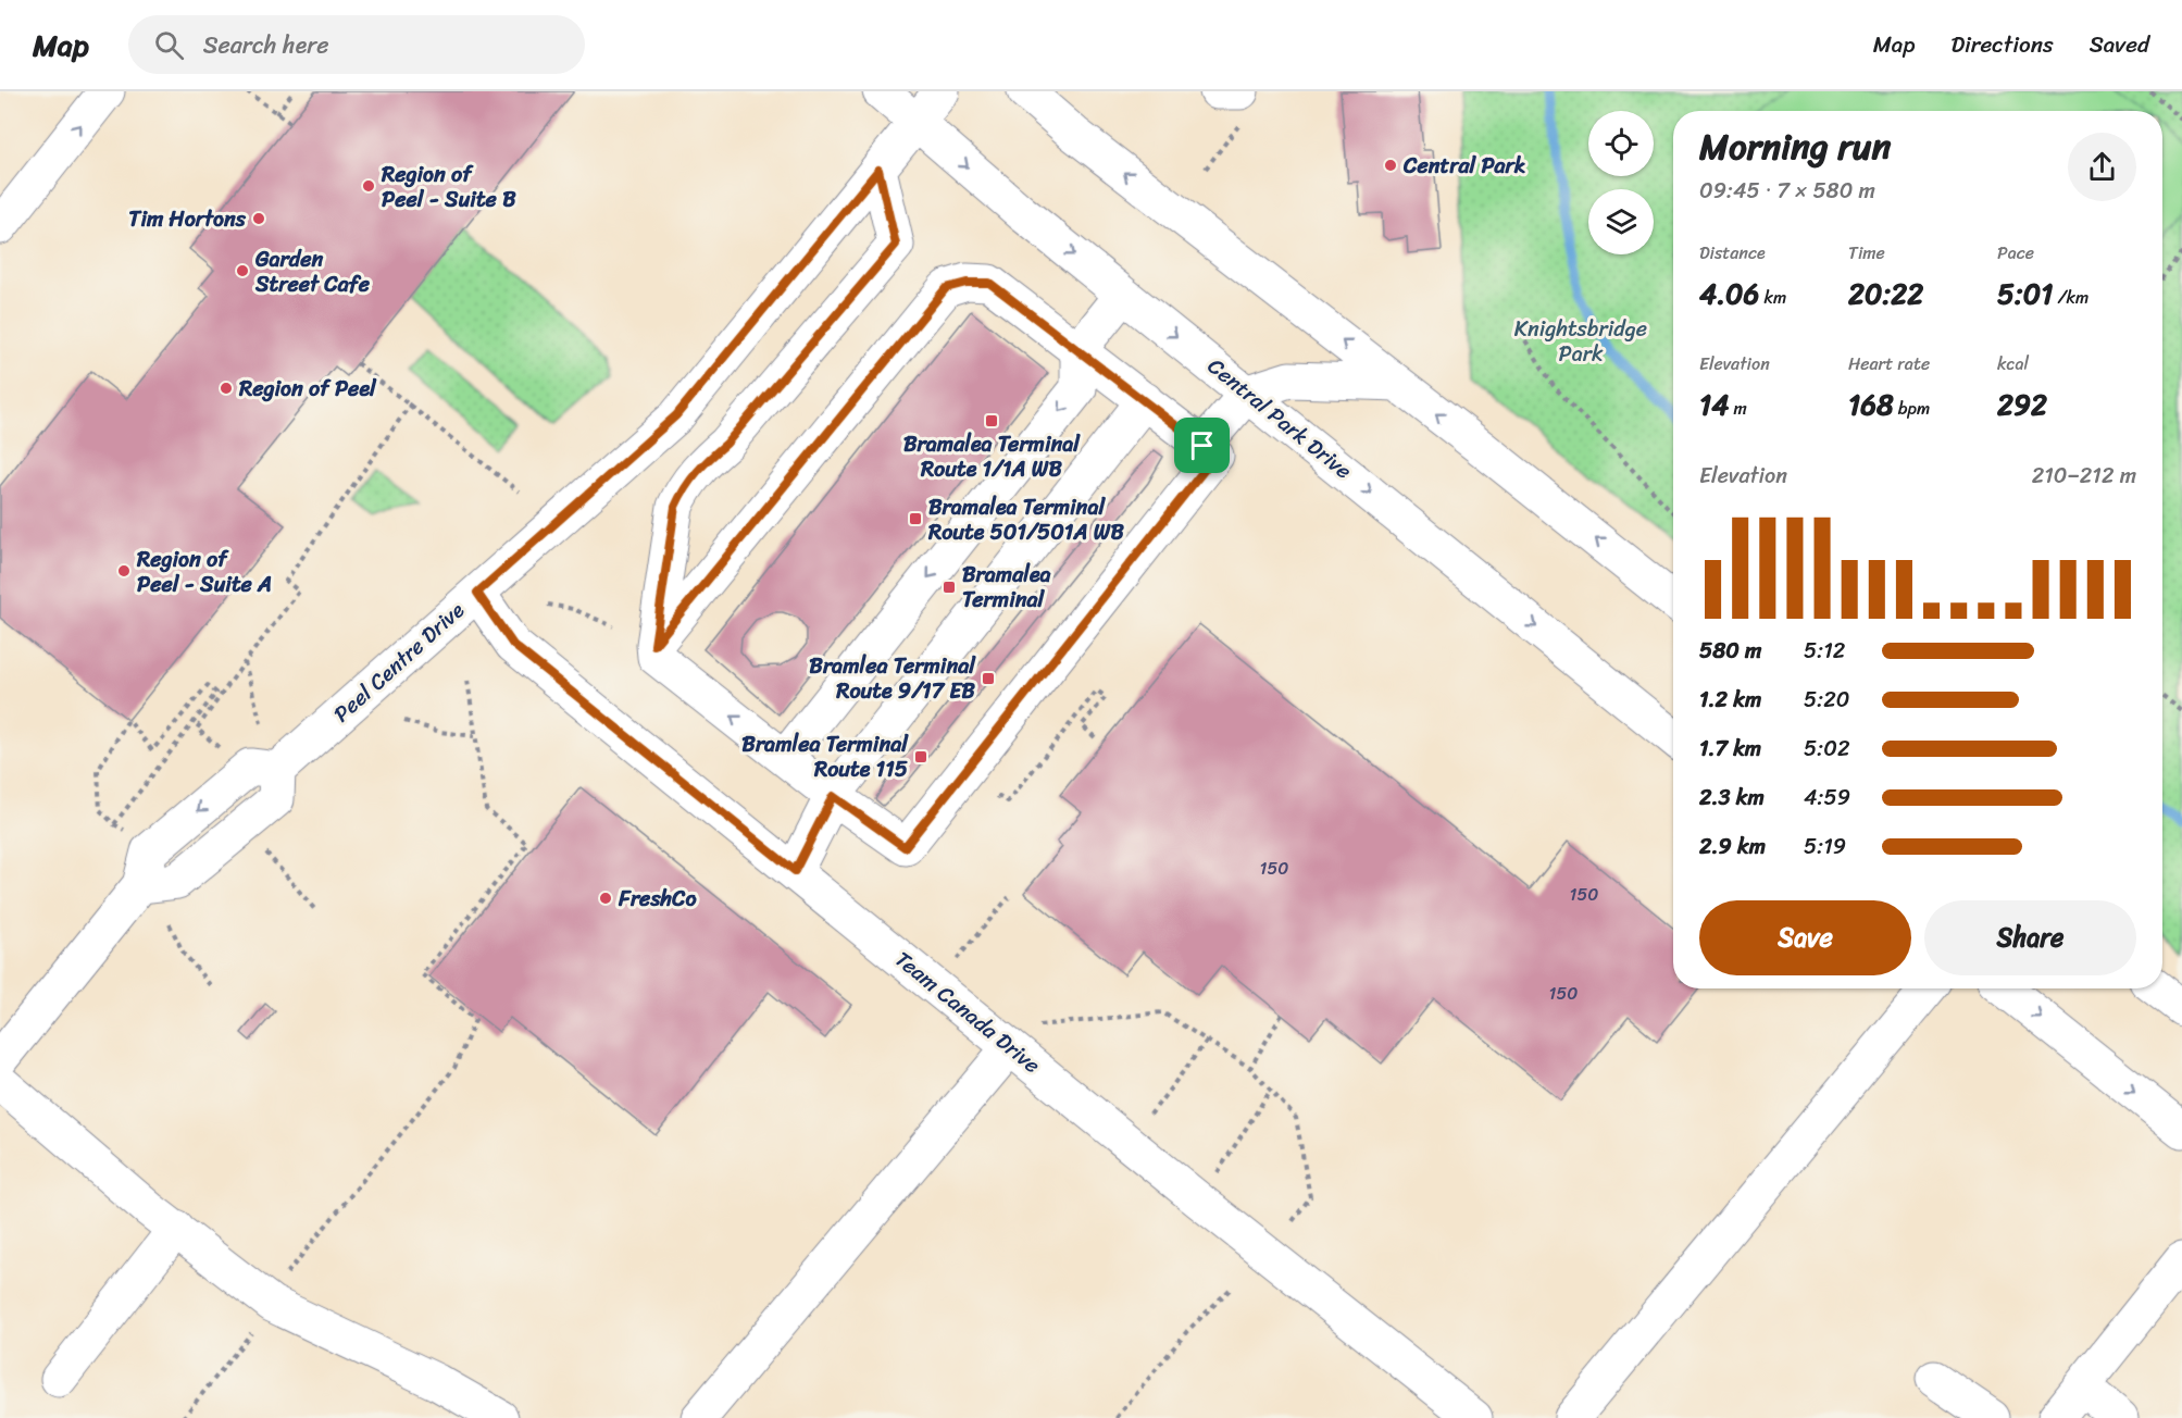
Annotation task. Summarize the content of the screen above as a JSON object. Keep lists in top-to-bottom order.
{
  "streets": {
    "street": ["Central Park Drive", "Peel Centre Drive", "Team Canada Drive"]
  },
  "crossings": [
    ["Central Park Drive", "Peel Centre Drive"],
    ["Peel Centre Drive", "Team Canada Drive"]
  ],
  "parks": ["Knightsbridge Park"],
  "places": {
    "other": [
      "Central Park",
      "Region of Peel - Suite B",
      "Tim Hortons",
      "Garden Street Cafe",
      "Region of Peel",
      "Region of Peel - Suite A",
      "FreshCo"
    ],
    "transit": [
      "Bramalea Terminal Route 1/1A WB",
      "Bramalea Terminal Route 501/501A WB",
      "Bramalea Terminal",
      "Bramlea Terminal Route 9/17 EB",
      "Bramlea Terminal Route 115"
    ]
  },
  "house_numbers": ["150", "150", "150"],
  "page": {
    "header": "Map",
    "search": "Search here",
    "nav": ["Map", "Directions", "Saved"],
    "heading": ["Morning run", "09:45 · 7 × 580 m"],
    "stats": [
      ["Distance", "4.06 km"],
      ["Time", "20:22"],
      ["Pace", "5:01 /km"],
      ["Elevation", "14 m"],
      ["Heart rate", "168 bpm"],
      ["kcal", "292"]
    ],
    "chart": ["Elevation", "210–212 m"],
    "list": [
      {
        "name": "580 m",
        "note": "5:12"
      },
      {
        "name": "1.2 km",
        "note": "5:20"
      },
      {
        "name": "1.7 km",
        "note": "5:02"
      },
      {
        "name": "2.3 km",
        "note": "4:59"
      },
      {
        "name": "2.9 km",
        "note": "5:19"
      }
    ],
    "buttons": ["Save", "Share"]
  }
}
